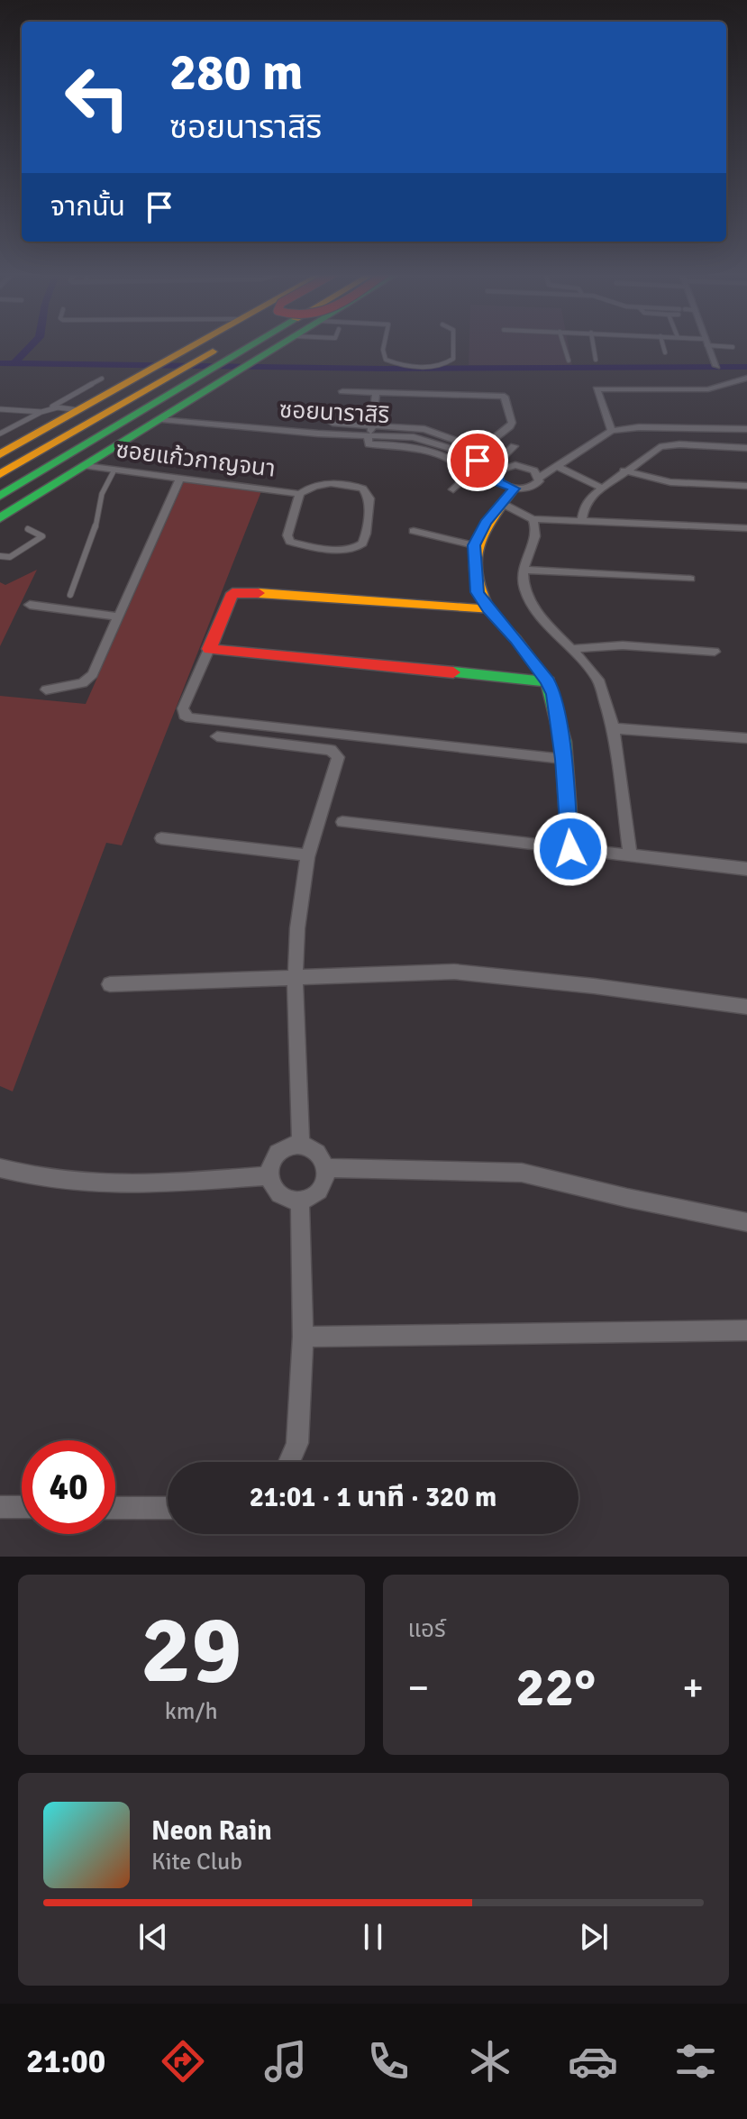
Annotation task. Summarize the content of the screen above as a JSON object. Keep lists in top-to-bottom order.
{
  "streets": {
    "street": ["ซอยนาราสิริ", "ซอยแก้วกาญจนา"]
  },
  "page": {
    "turn": ["280 m", "ซอยนาราสิริ"],
    "then": "จากนั้น",
    "limit": "40",
    "trip": "21:01 · 1 นาที · 320 m",
    "tile": [
      ["29", "km/h"],
      "แอร์"
    ],
    "heat": ["−", "22°", "+"],
    "song": ["Neon Rain", "Kite Club"],
    "tabs": "21:00"
  }
}
